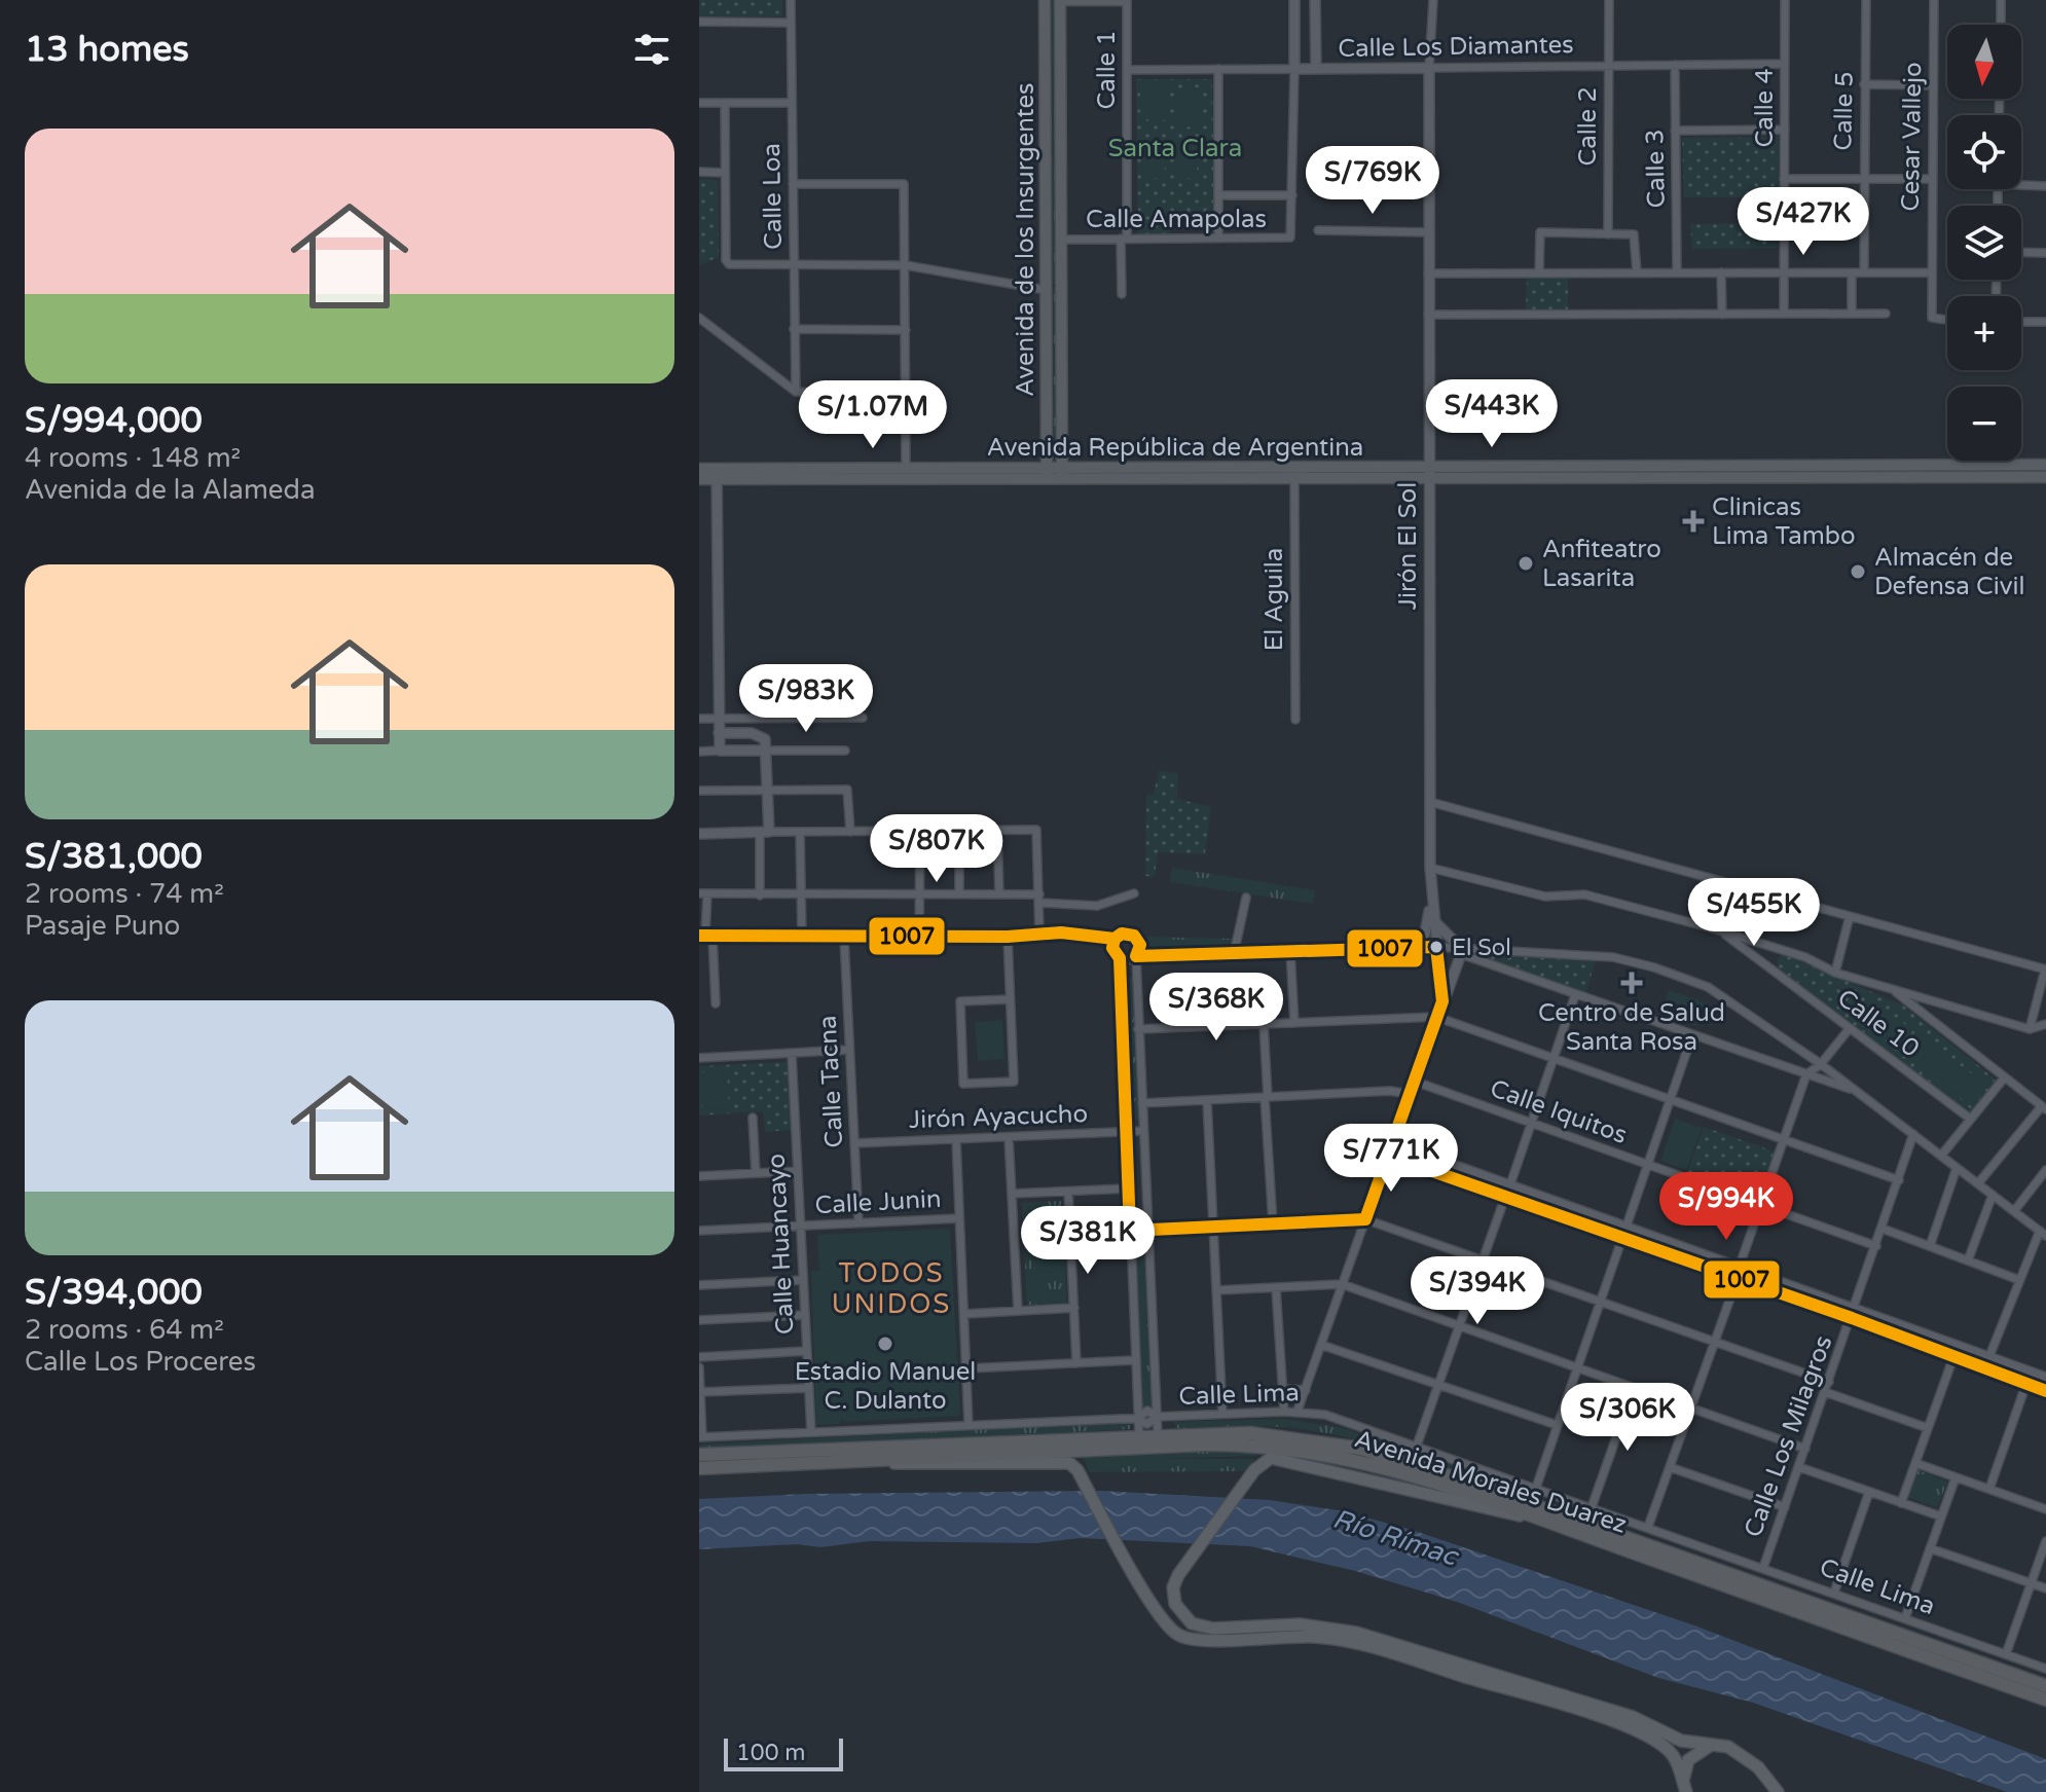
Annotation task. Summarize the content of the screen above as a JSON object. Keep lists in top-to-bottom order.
{
  "streets": {
    "highway": ["Avenida Morales Duarez"],
    "main road": ["Avenida de los Insurgentes", "Avenida República de Argentina"],
    "street": [
      "Calle Los Diamantes",
      "Calle 1",
      "Calle 4",
      "Calle 5",
      "Calle 2",
      "Cesar Vallejo",
      "Calle 3",
      "Calle Loa",
      "Calle Amapolas",
      "Jirón El Sol",
      "El Aguila",
      "Calle 10",
      "Calle Tacna",
      "Calle Iquitos",
      "Jirón Ayacucho",
      "Calle Junin",
      "Calle Huancayo",
      "Calle Lima",
      "Calle Los Milagros"
    ]
  },
  "crossings": [
    ["Calle Los Diamantes", "Calle 1"],
    ["Calle Los Diamantes", "Calle 4"],
    ["Calle Los Diamantes", "Calle 2"],
    ["Calle Los Diamantes", "Calle 3"],
    ["Calle Los Diamantes", "Jirón El Sol"],
    ["Calle 1", "Calle Amapolas"],
    ["Calle Amapolas", "Avenida de los Insurgentes"],
    ["Avenida de los Insurgentes", "Avenida República de Argentina"],
    ["Avenida República de Argentina", "Jirón El Sol"],
    ["Avenida República de Argentina", "El Aguila"],
    ["Calle Tacna", "Jirón Ayacucho"],
    ["Calle Tacna", "Calle Junin"],
    ["Calle Iquitos", "Calle Los Milagros"],
    ["Calle Junin", "Calle Huancayo"],
    ["Calle Huancayo", "Calle Lima"],
    ["Calle Lima", "Calle Los Milagros"]
  ],
  "districts": ["TODOS UNIDOS"],
  "water": ["Río Rímac"],
  "parks": ["Santa Clara"],
  "places": {
    "health": ["Clinicas Lima Tambo", "Centro de Salud Santa Rosa"],
    "other": [
      "Anfiteatro Lasarita",
      "Almacén de Defensa Civil",
      "El Sol",
      "Estadio Manuel C. Dulanto"
    ]
  },
  "lines": ["transit line 1007"],
  "scale_bar": "100 m",
  "north": "bottom",
  "page": {
    "heading": "13 homes",
    "map_buttons": ["+", "−"],
    "list": [
      {
        "name": "S/994,000",
        "note": "4 rooms · 148 m² · Avenida de la Alameda"
      },
      {
        "name": "S/381,000",
        "note": "2 rooms · 74 m² · Pasaje Puno"
      },
      {
        "name": "S/394,000",
        "note": "2 rooms · 64 m² · Calle Los Proceres"
      }
    ],
    "price": [
      "S/769K",
      "S/427K",
      "S/443K",
      "S/1.07M",
      "S/983K",
      "S/807K",
      "S/455K",
      "S/368K",
      "S/771K",
      "S/994K",
      "S/381K",
      "S/394K",
      "S/306K"
    ],
    "scale": "100 m"
  }
}
